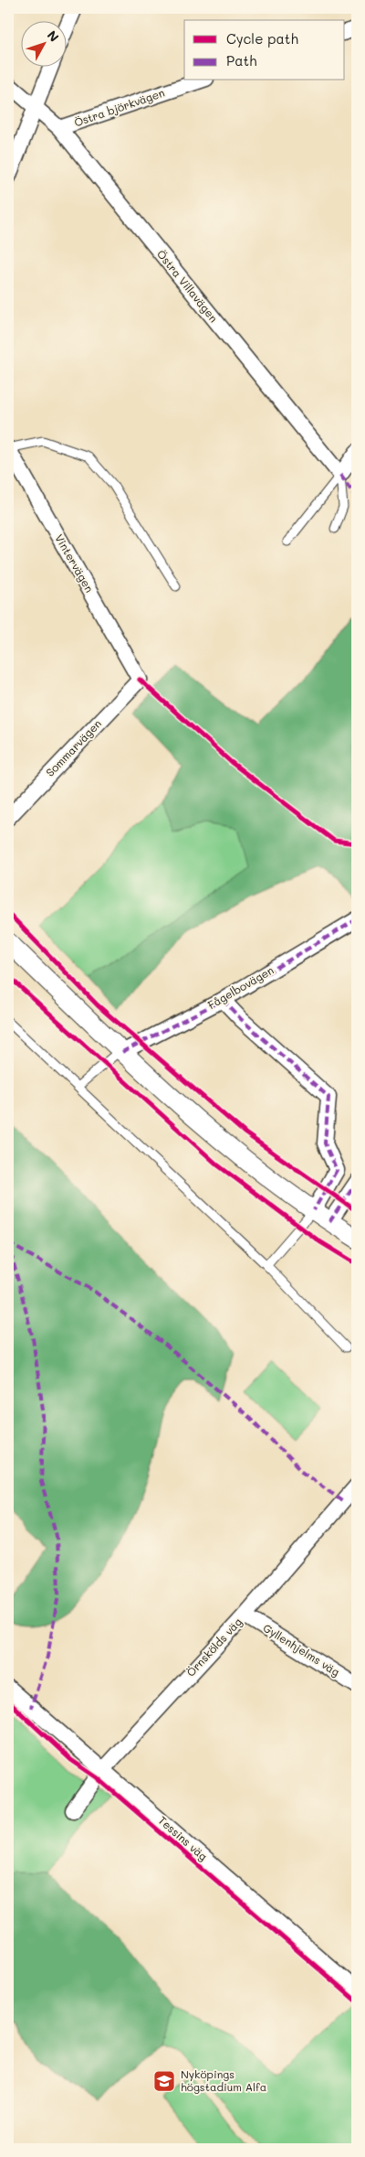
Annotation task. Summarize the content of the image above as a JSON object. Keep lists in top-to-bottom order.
{
  "streets": {
    "street": [
      "Östra björkvägen",
      "Östra Villavägen",
      "Vintervägen",
      "Sommarvägen",
      "Fågelbovägen",
      "Örnskölds väg",
      "Gyllenhjelms väg",
      "Tessins väg"
    ]
  },
  "crossings": [
    ["Östra björkvägen", "Östra Villavägen"],
    ["Vintervägen", "Sommarvägen"],
    ["Örnskölds väg", "Gyllenhjelms väg"],
    ["Örnskölds väg", "Tessins väg"]
  ],
  "places": {
    "school or university": ["Nyköpings högstadium Alfa"]
  },
  "legend": ["Cycle path", "Path"],
  "north": "top right"
}
